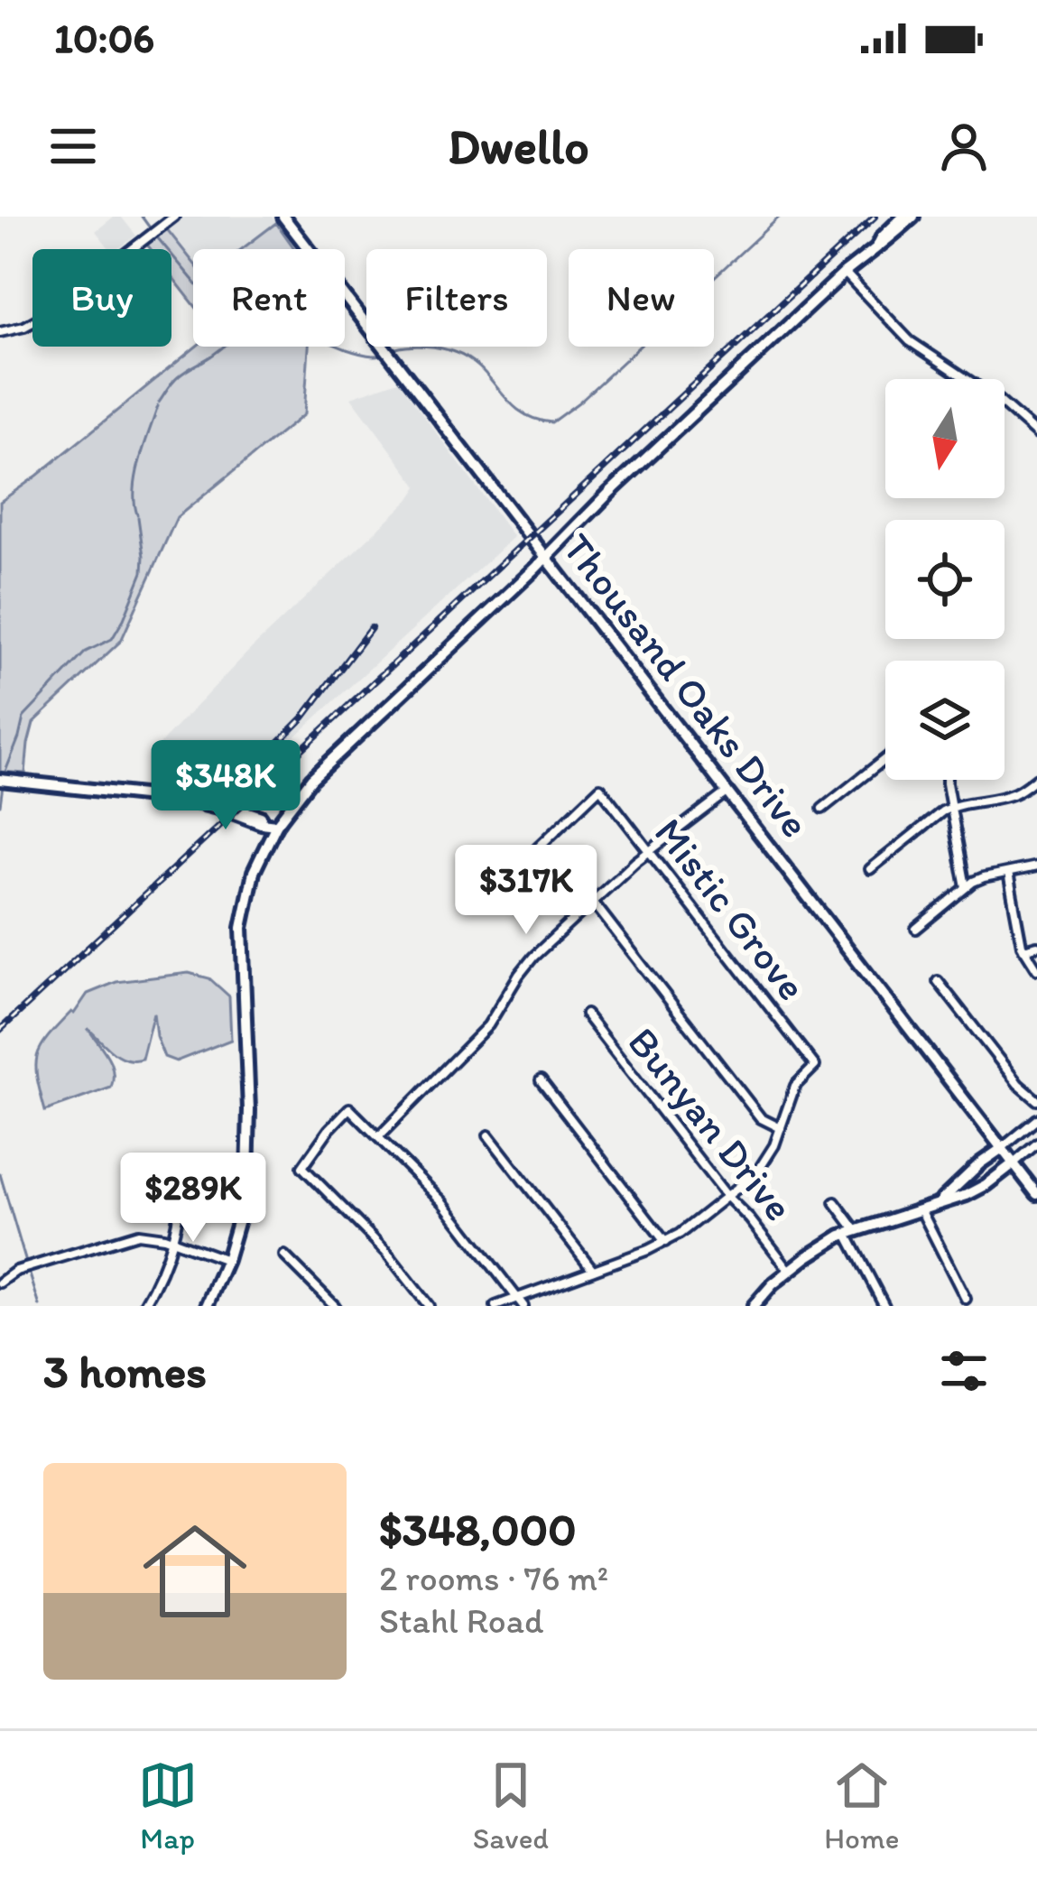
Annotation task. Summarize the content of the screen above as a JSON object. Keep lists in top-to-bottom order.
{
  "streets": {
    "main road": ["Thousand Oaks Drive"],
    "street": ["Mistic Grove", "Bunyan Drive"]
  },
  "north": "bottom",
  "page": {
    "status": "10:06",
    "header": "Dwello",
    "chip": [
      "Buy",
      "Rent",
      "Filters",
      "New"
    ],
    "price": ["$348K", "$317K", "$289K"],
    "heading": "3 homes",
    "list": [
      {
        "name": "$348,000",
        "note": "2 rooms · 76 m² · Stahl Road"
      }
    ],
    "tabs": ["Map", "Saved", "Home"]
  }
}
